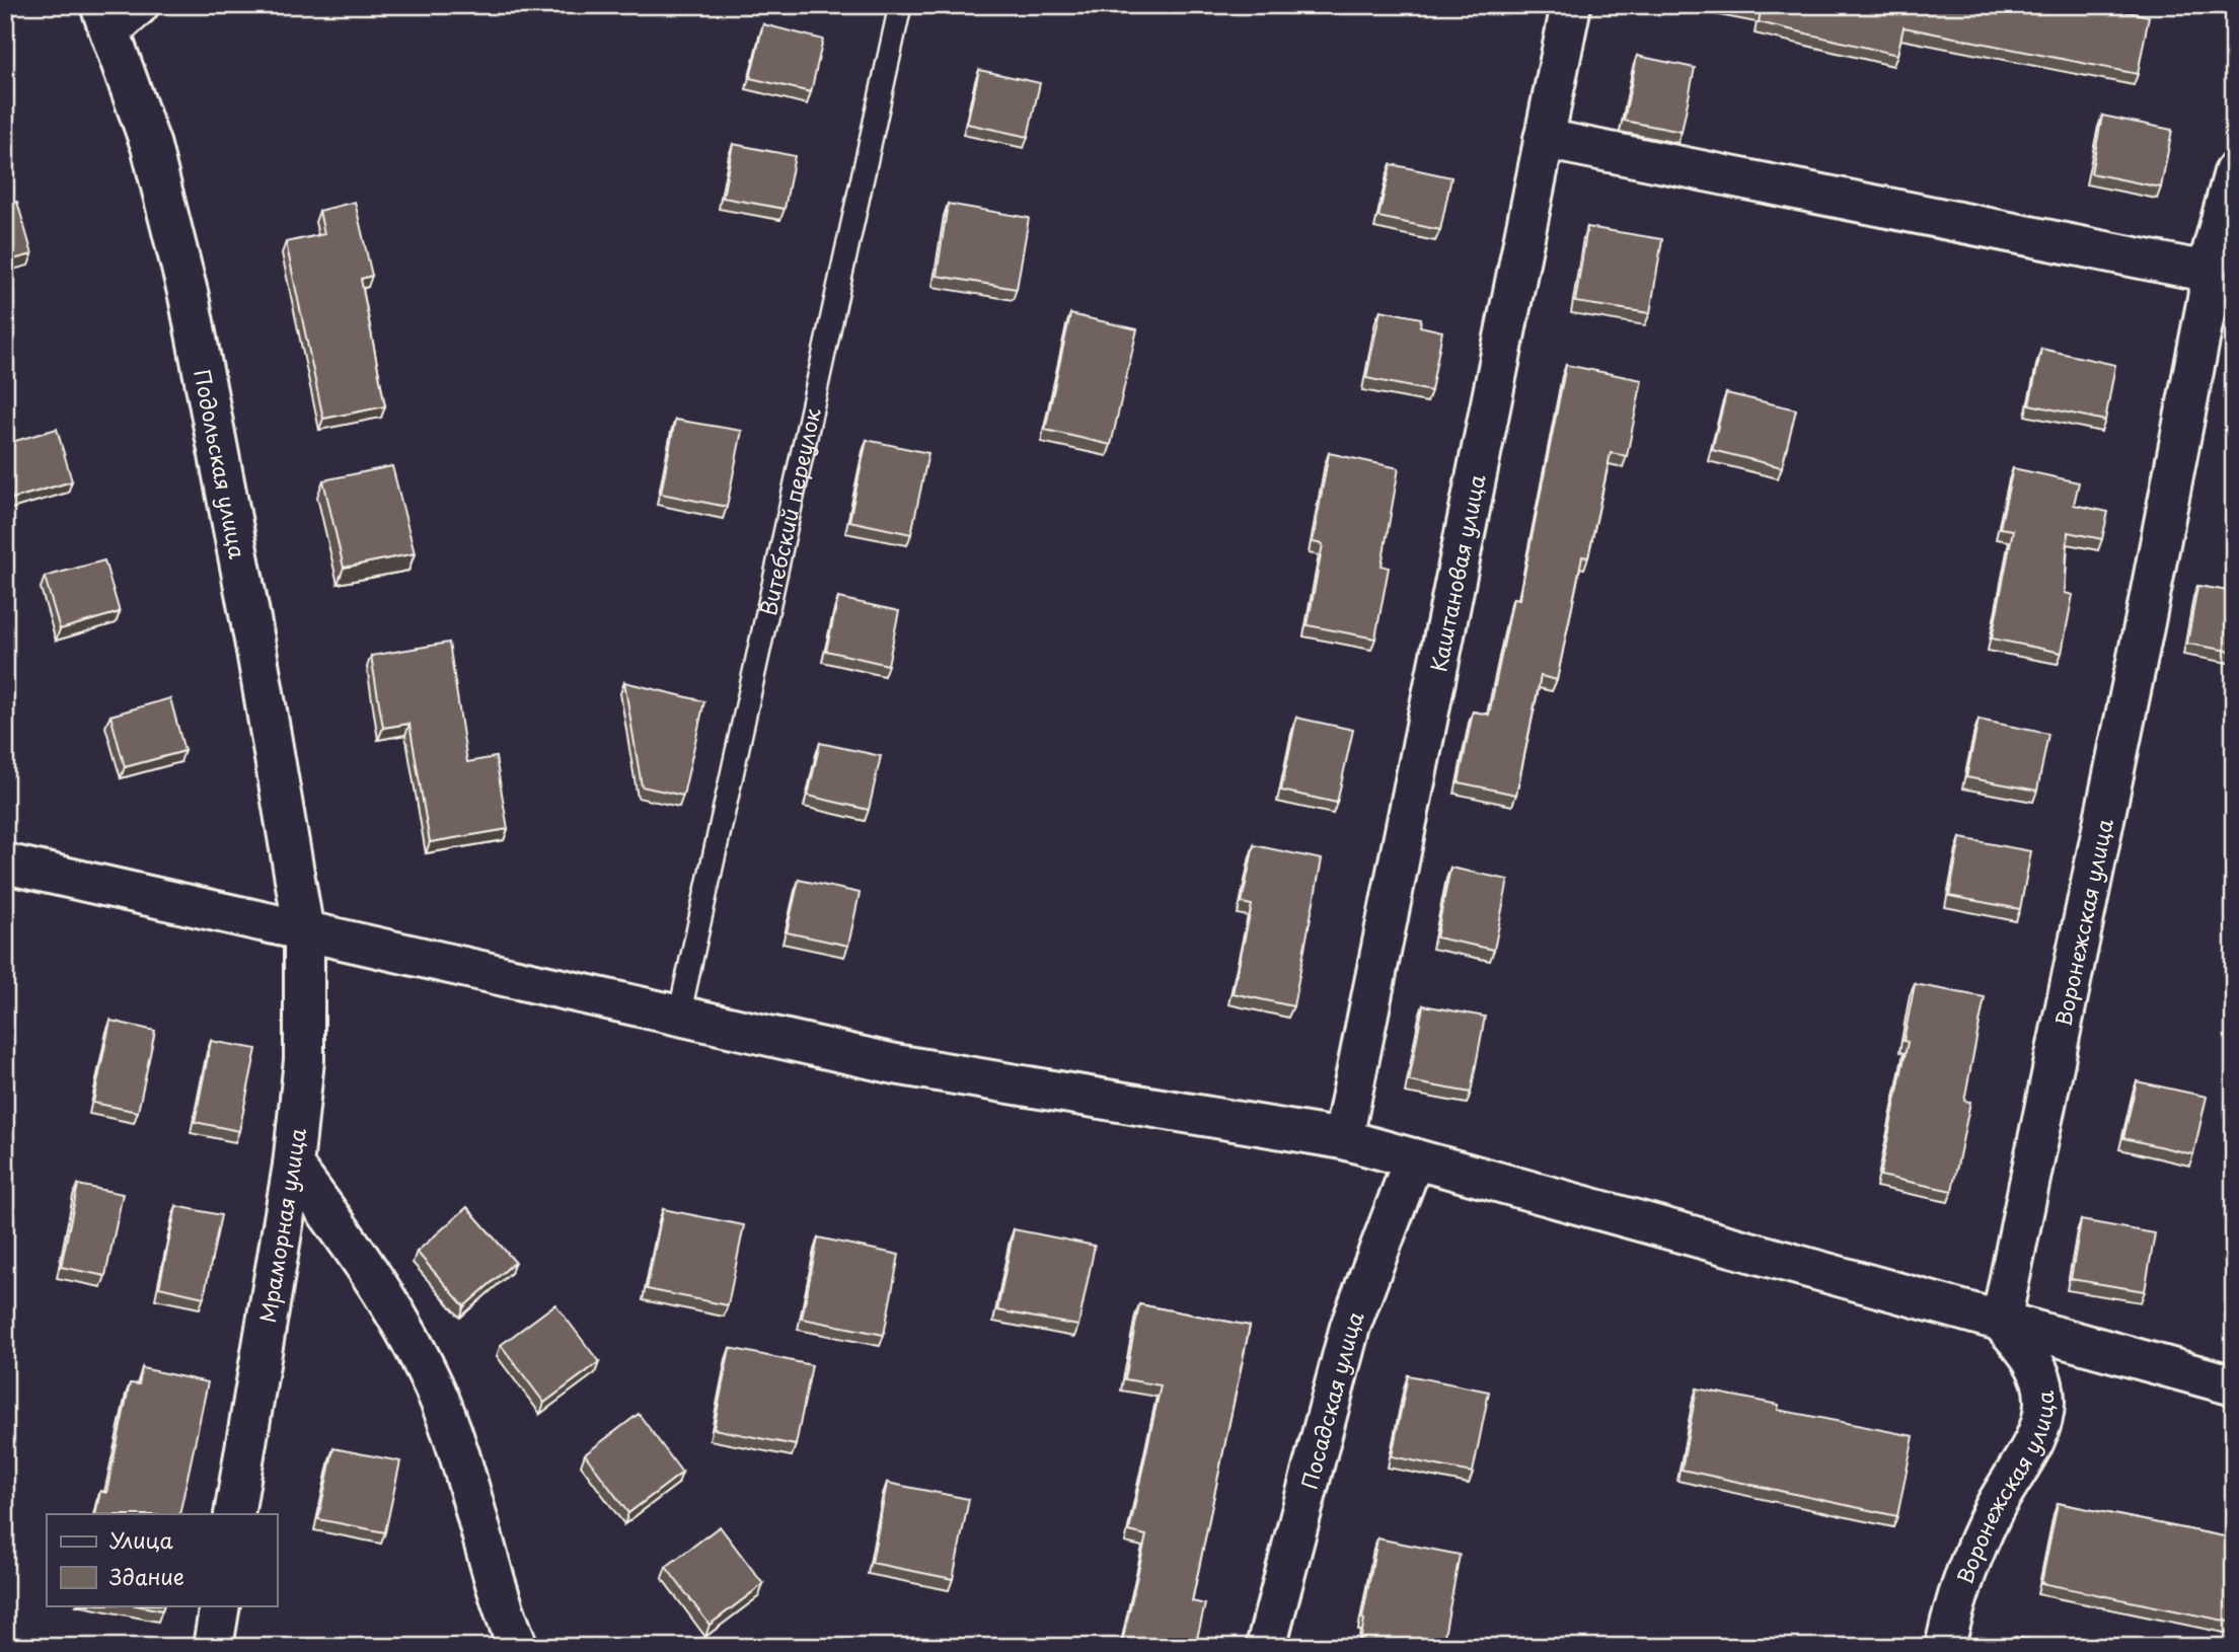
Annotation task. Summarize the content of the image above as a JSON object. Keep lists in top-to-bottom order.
{
  "streets": {
    "street": [
      "Подольская улица",
      "Каштановая улица",
      "Воронежская улица",
      "Мраморная улица",
      "Посадская улица"
    ],
    "lane": ["Витебский переулок"]
  },
  "crossings": [
    ["Подольская улица", "Мраморная улица"]
  ],
  "legend": ["Улица", "Здание"]
}
